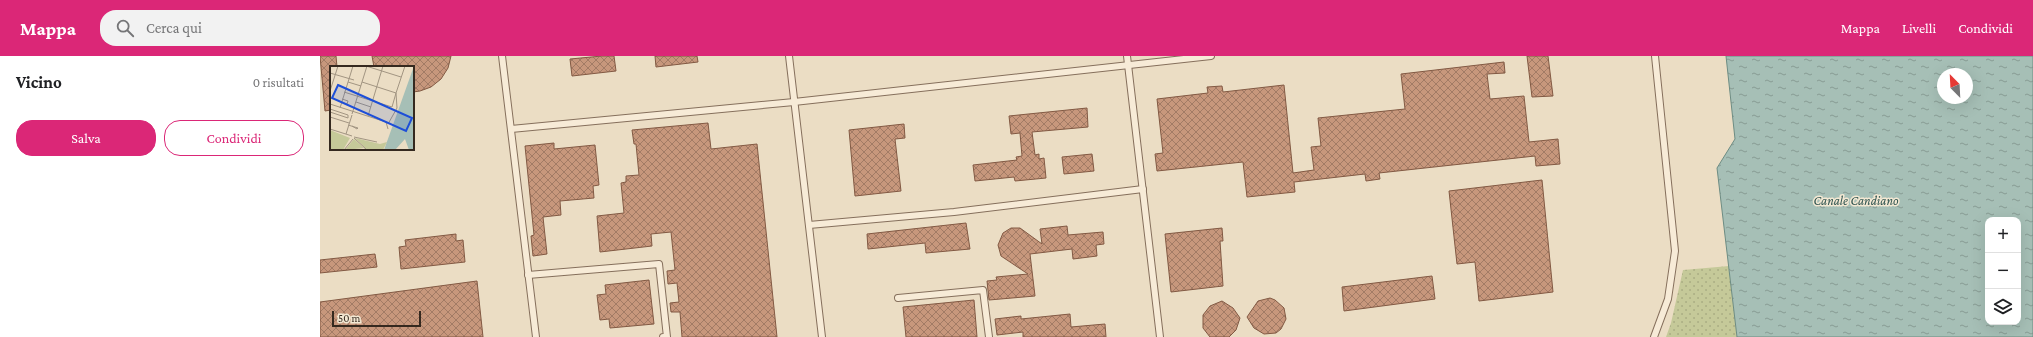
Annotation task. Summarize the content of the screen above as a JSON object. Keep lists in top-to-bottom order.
{
  "water": ["Canale Candiano"],
  "scale_bar": "50 m",
  "north": "top left",
  "page": {
    "header": "Mappa",
    "search": "Cerca qui",
    "nav": ["Mappa", "Livelli", "Condividi"],
    "heading": ["Vicino", "0 risultati"],
    "buttons": ["Salva", "Condividi"],
    "map_buttons": ["+", "−"],
    "scale": "50 m"
  }
}
